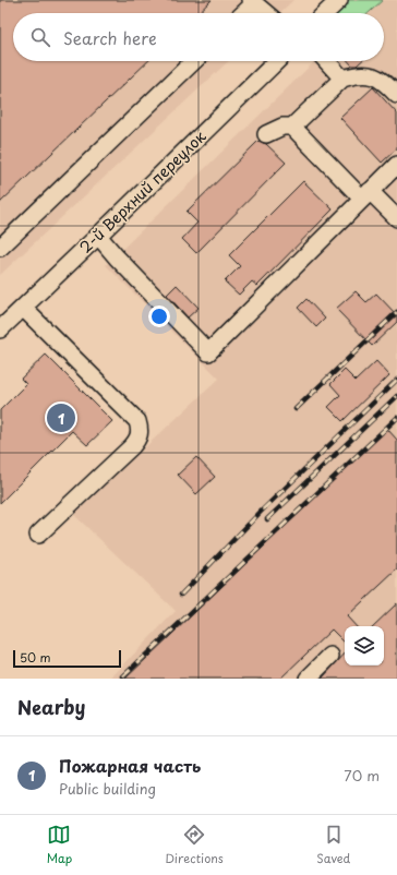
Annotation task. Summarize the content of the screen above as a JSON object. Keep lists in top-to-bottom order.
{
  "streets": {
    "street": ["2-й Верхний переулок"]
  },
  "scale_bar": "50 m",
  "page": {
    "search": "Search here",
    "pins": "1",
    "scale": "50 m",
    "heading": "Nearby",
    "list": [
      {
        "mark": "1",
        "name": "Пожарная часть",
        "note": "Public building",
        "value": "70 m"
      }
    ],
    "nav": ["Map", "Directions", "Saved"]
  }
}
